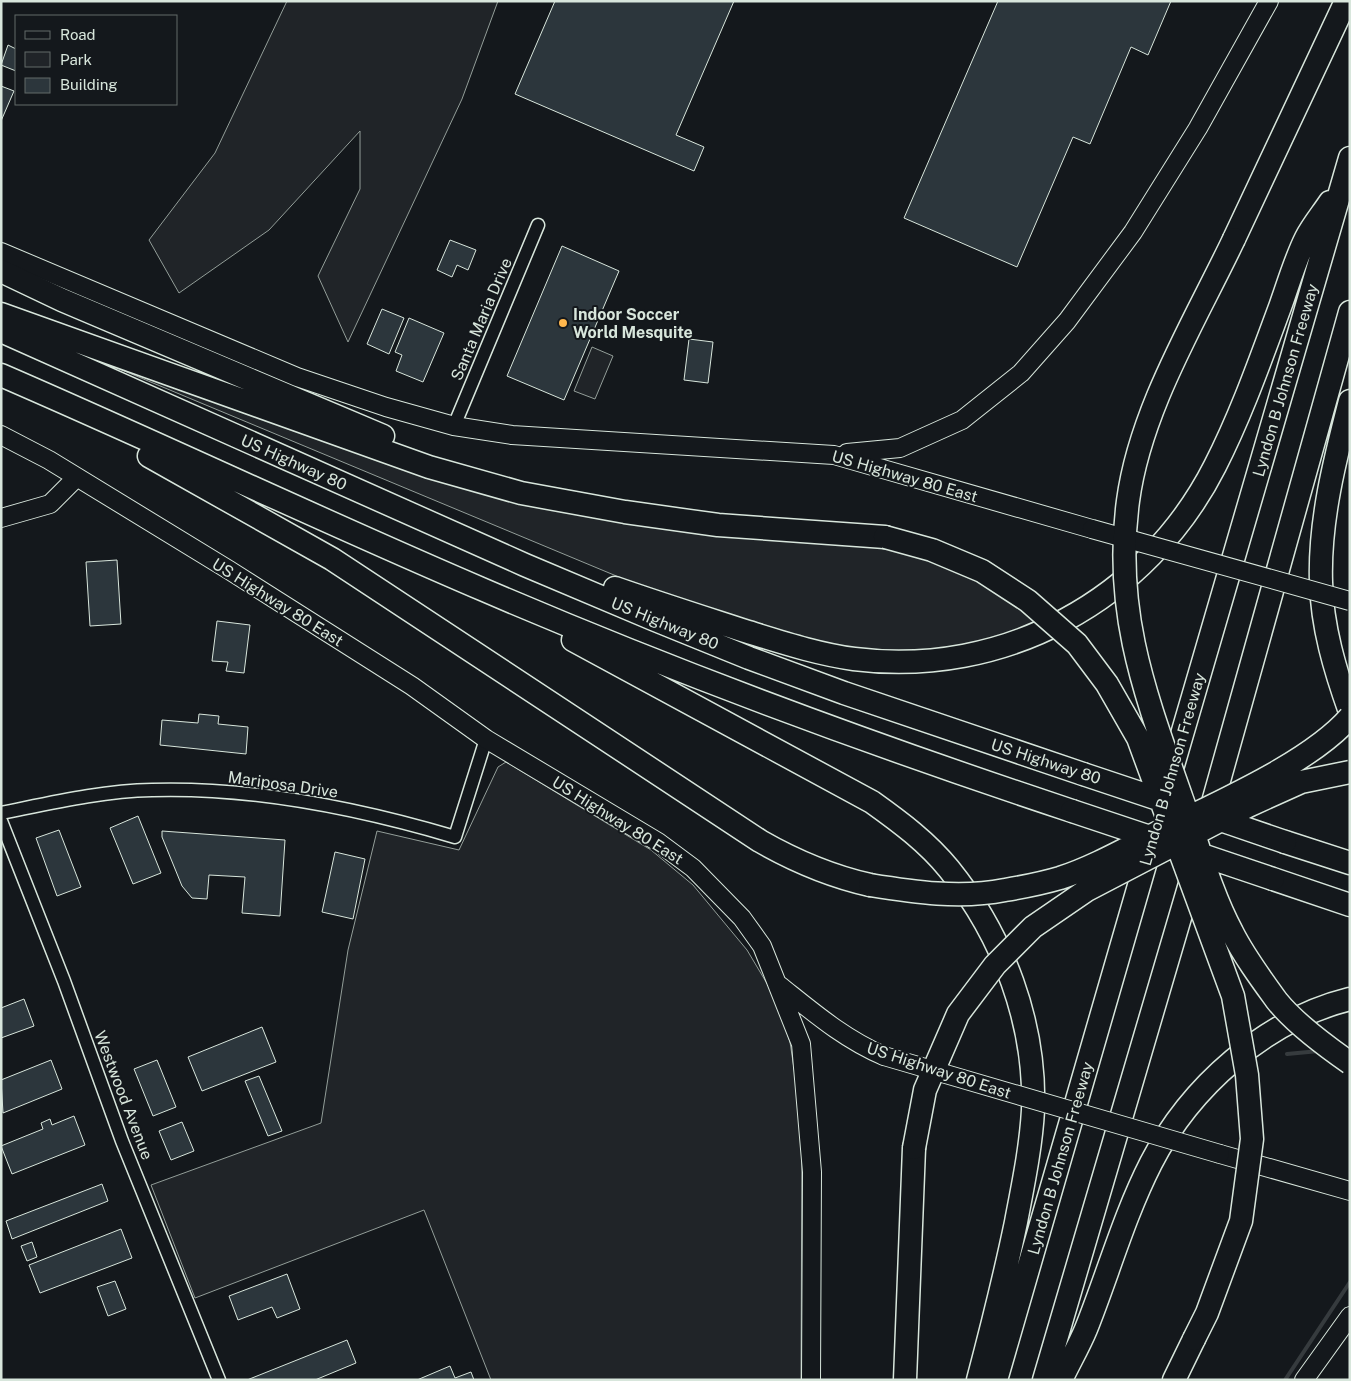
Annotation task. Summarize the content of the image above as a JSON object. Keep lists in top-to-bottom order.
{
  "streets": {
    "highway": ["Lyndon B Johnson Freeway", "US Highway 80"],
    "main road": ["US Highway 80 East"],
    "street": ["Santa Maria Drive", "Mariposa Drive", "Westwood Avenue"]
  },
  "crossings": [
    ["Santa Maria Drive", "US Highway 80 East"],
    ["US Highway 80 East", "Mariposa Drive"]
  ],
  "places": ["Indoor Soccer World Mesquite"],
  "legend": ["Road", "Park", "Building"]
}
